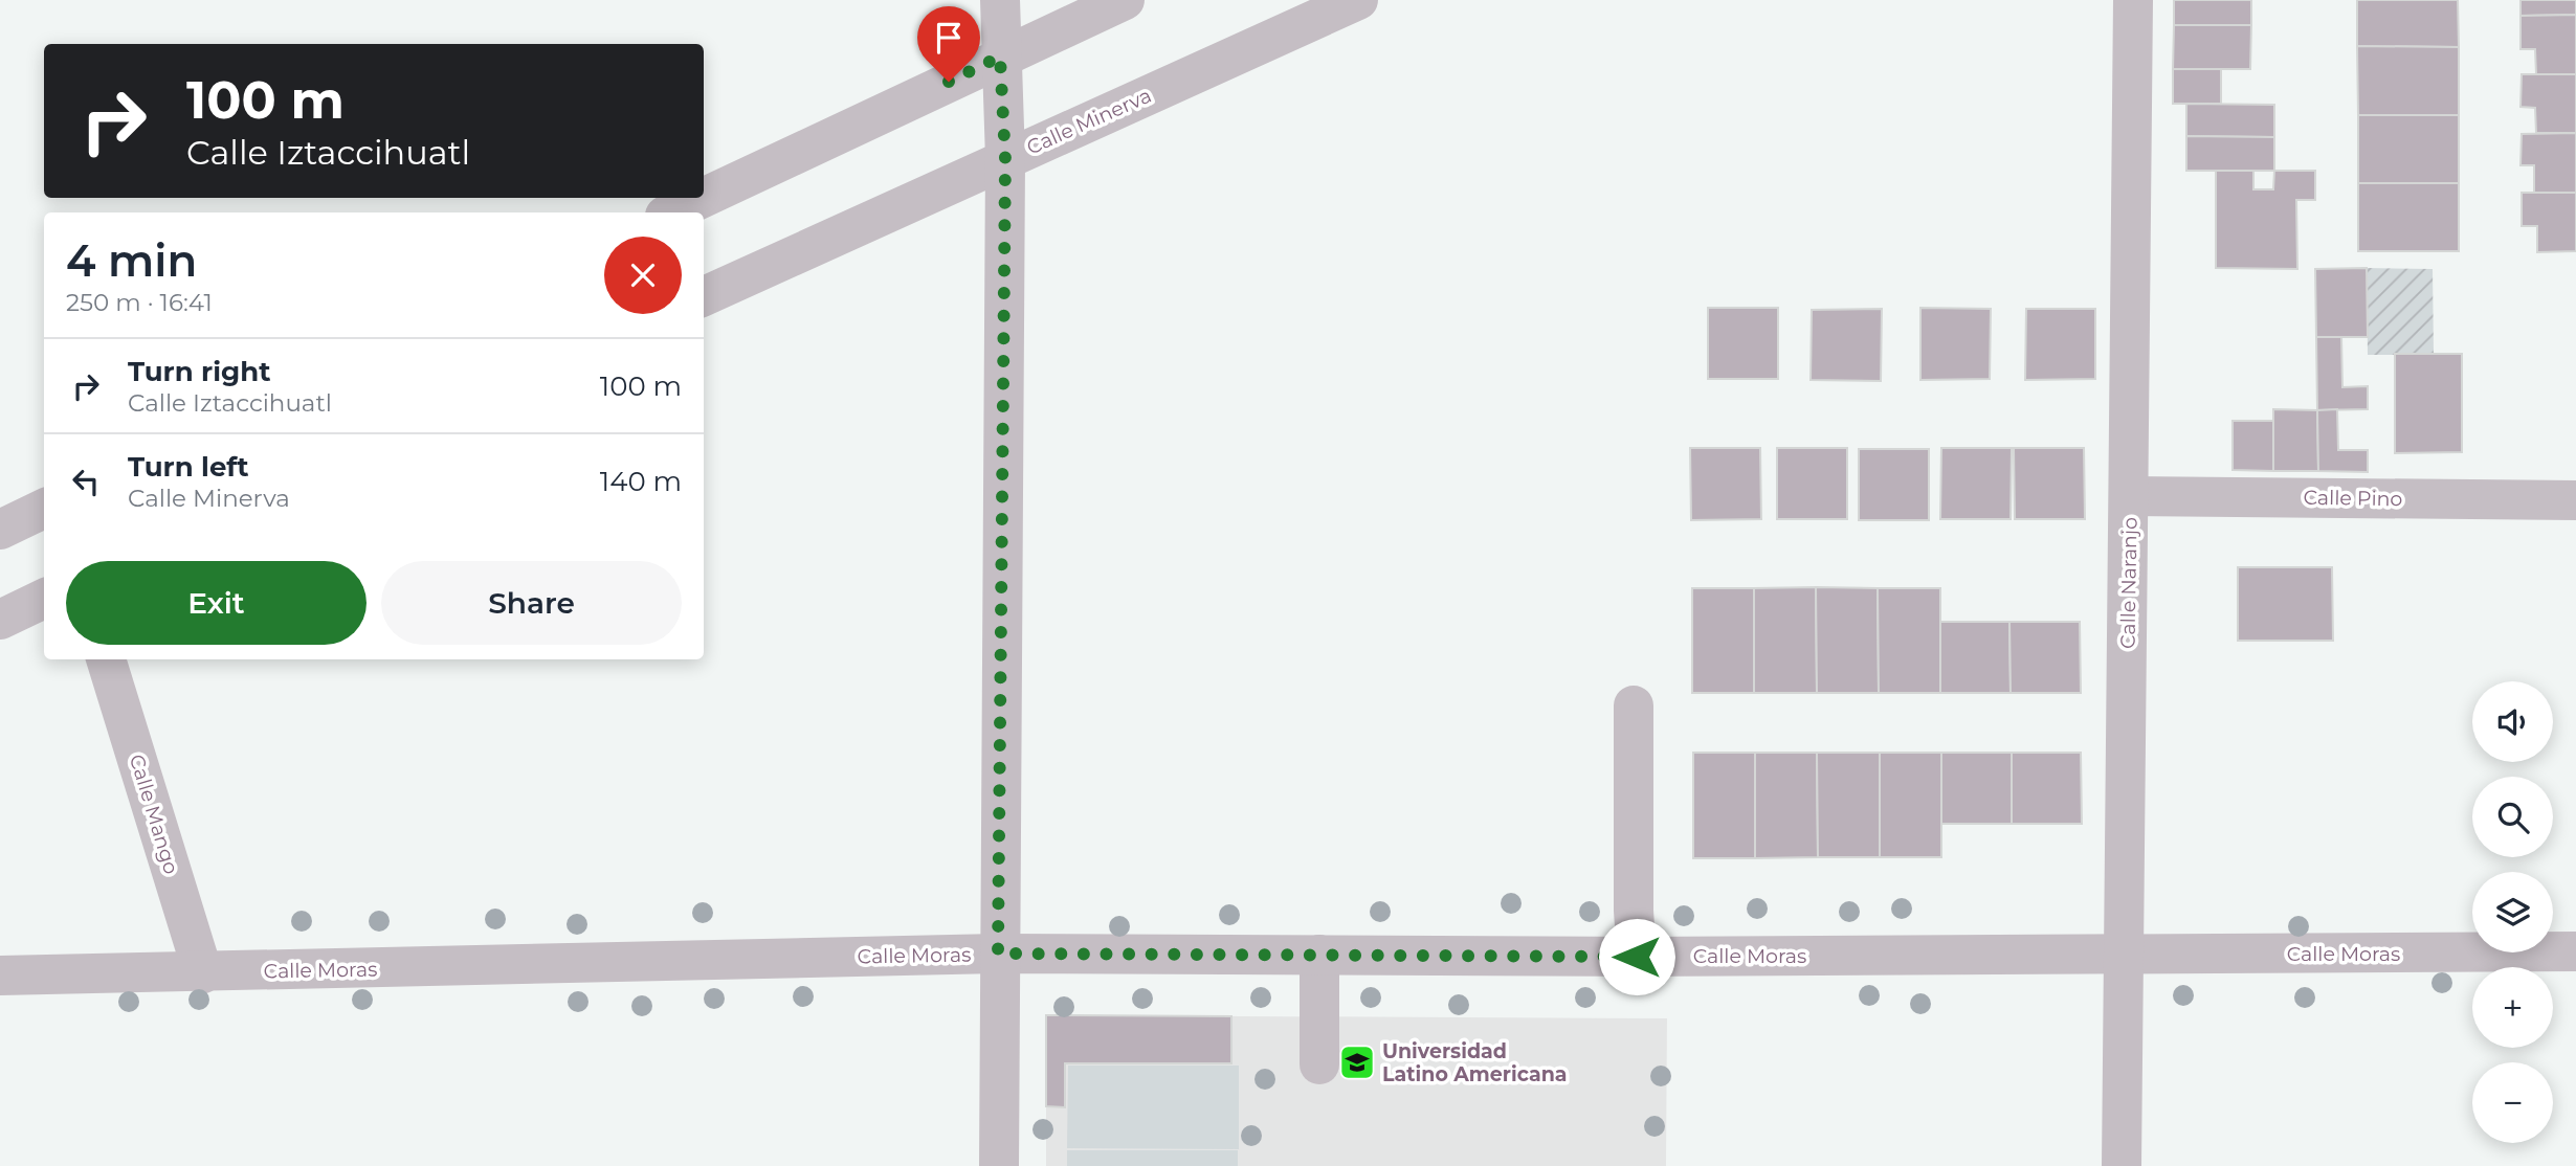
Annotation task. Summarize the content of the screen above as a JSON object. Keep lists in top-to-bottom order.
{
  "streets": {
    "street": [
      "Calle Minerva",
      "Calle Pino",
      "Calle Naranjo",
      "Calle Mango",
      "Calle Moras"
    ]
  },
  "crossings": [
    ["Calle Pino", "Calle Naranjo"],
    ["Calle Naranjo", "Calle Moras"],
    ["Calle Mango", "Calle Moras"]
  ],
  "places": {
    "school or university": ["Universidad Latino Americana"]
  },
  "page": {
    "turn": ["100 m", "Calle Iztaccihuatl"],
    "heading": ["4 min", "250 m · 16:41"],
    "list": [
      {
        "name": "Turn right",
        "note": "Calle Iztaccihuatl",
        "value": "100 m"
      },
      {
        "name": "Turn left",
        "note": "Calle Minerva",
        "value": "140 m"
      }
    ],
    "buttons": ["Exit", "Share"],
    "map_buttons": ["+", "−"]
  }
}
